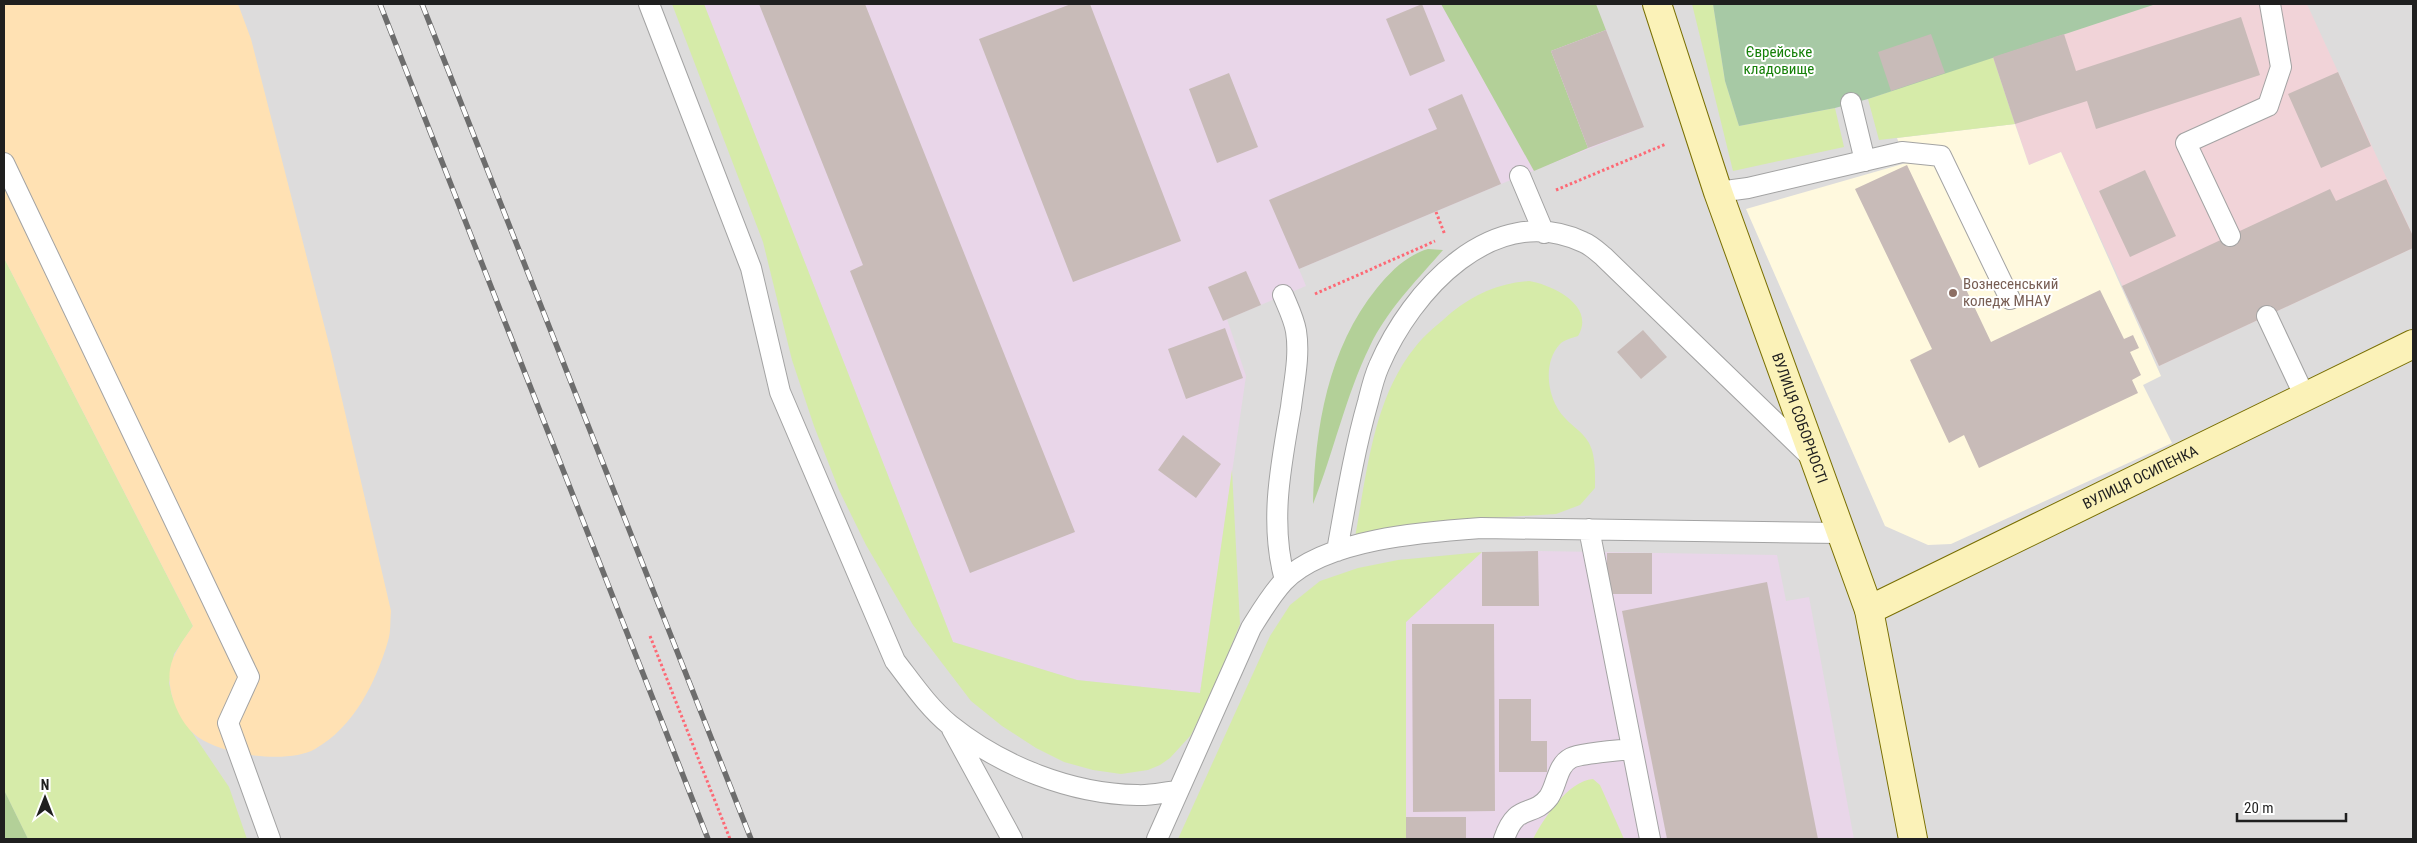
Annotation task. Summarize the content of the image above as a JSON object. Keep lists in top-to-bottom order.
{
  "streets": {
    "main road": ["ВУЛИЦЯ СОБОРНОСТІ", "ВУЛИЦЯ ОСИПЕНКА"]
  },
  "crossings": [
    ["ВУЛИЦЯ СОБОРНОСТІ", "ВУЛИЦЯ ОСИПЕНКА"]
  ],
  "parks": ["Єврейське кладовище"],
  "places": ["Вознесенський коледж МНАУ"],
  "scale_bar": "20 m",
  "north": "top"
}
